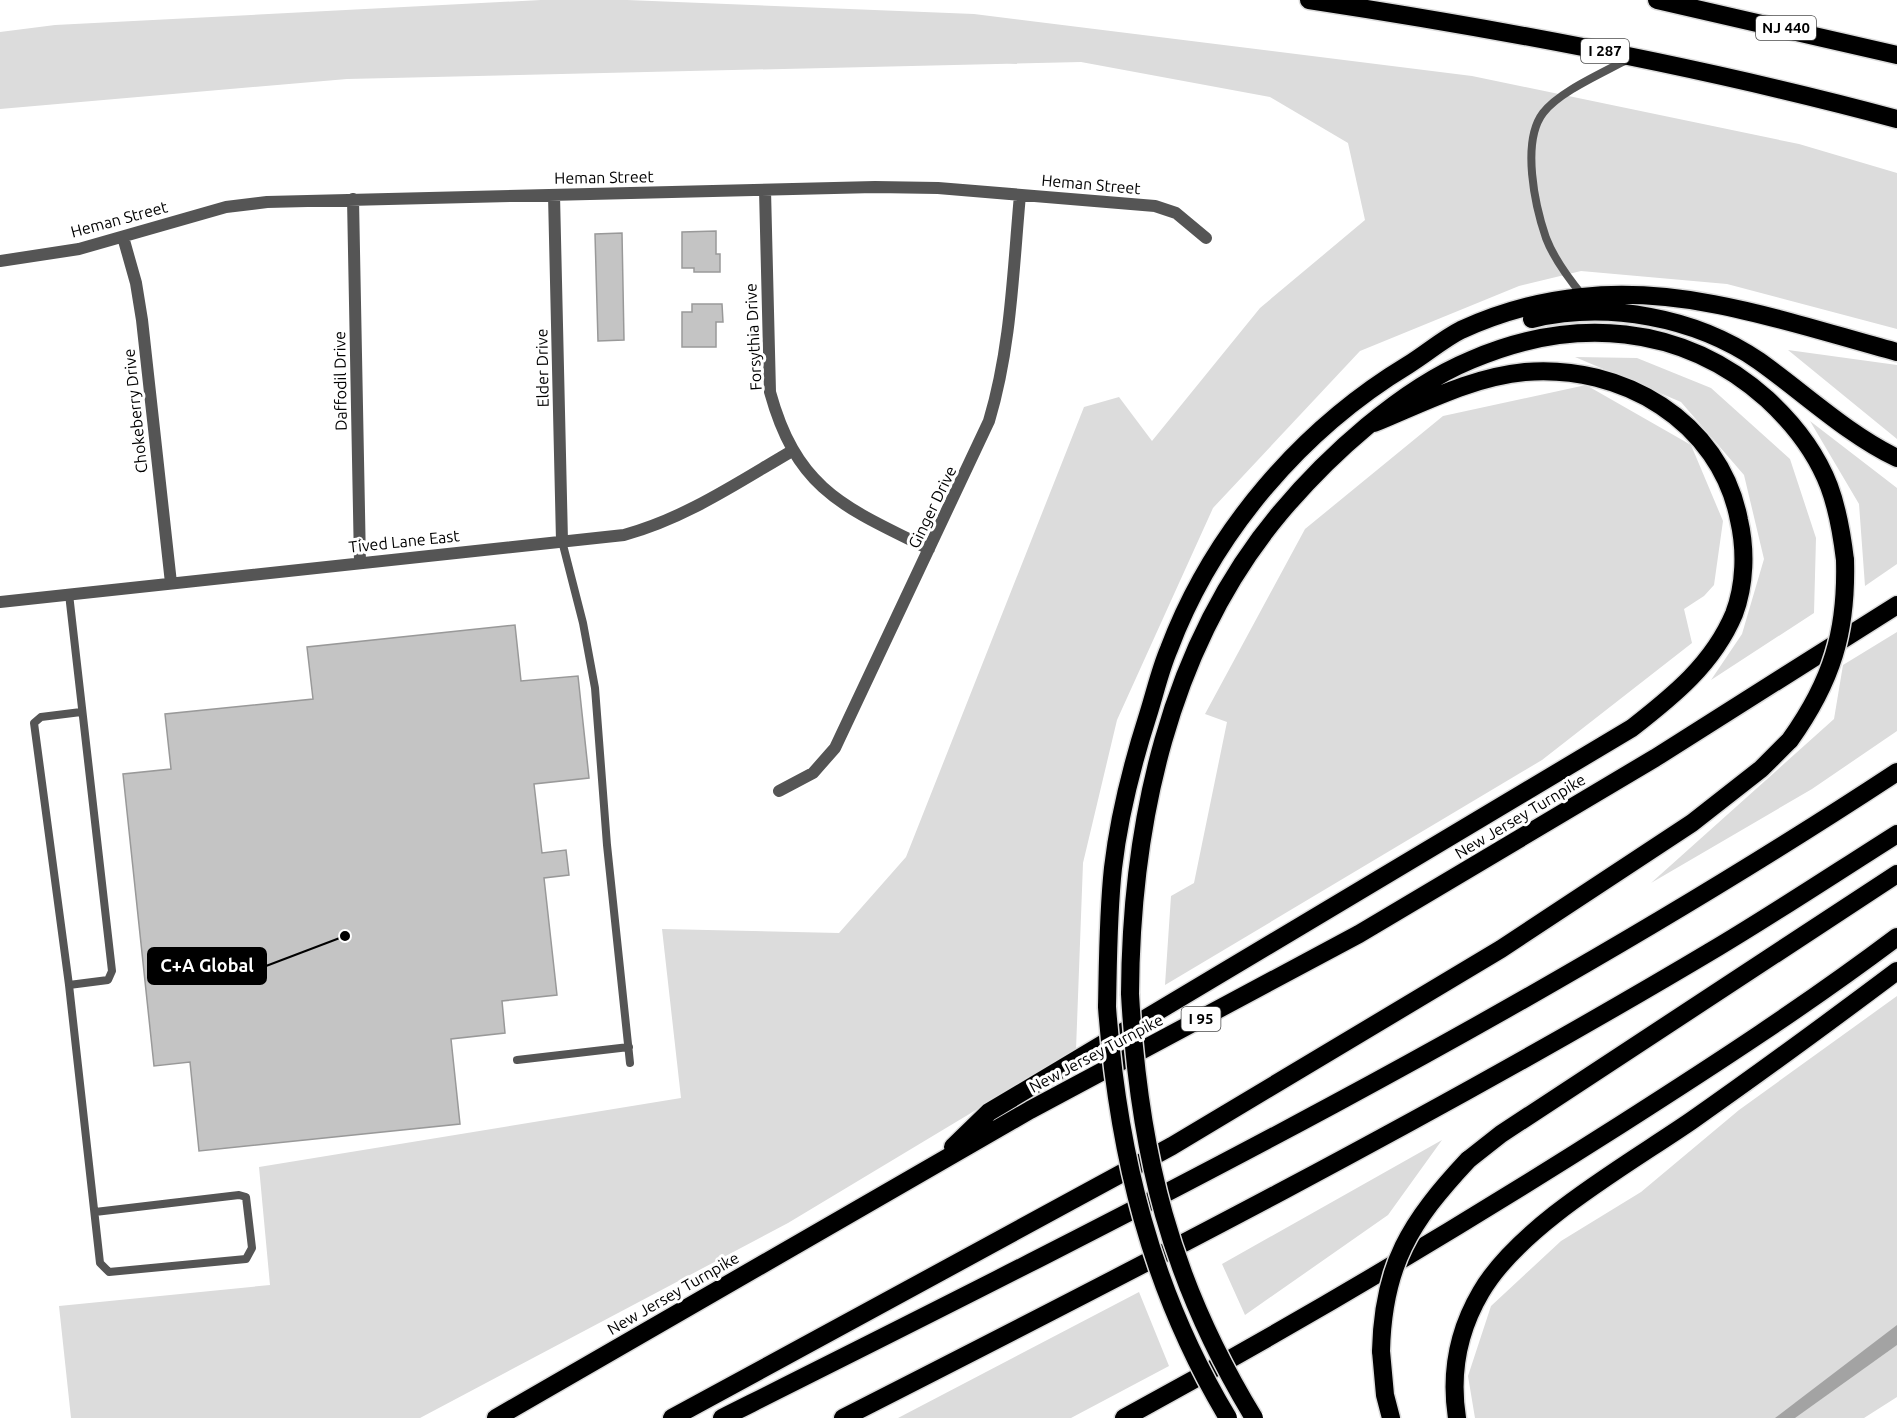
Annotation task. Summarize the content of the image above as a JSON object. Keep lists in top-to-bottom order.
{
  "streets": {
    "highway": [
      "NJ 440",
      "I 287",
      "New Jersey Turnpike",
      "I 95"
    ],
    "street": [
      "Heman Street",
      "Forsythia Drive",
      "Elder Drive",
      "Daffodil Drive",
      "Chokeberry Drive",
      "Ginger Drive",
      "Tived Lane East"
    ]
  },
  "crossings": [
    ["Heman Street", "Forsythia Drive"],
    ["Heman Street", "Elder Drive"],
    ["Heman Street", "Daffodil Drive"],
    ["Heman Street", "Chokeberry Drive"],
    ["Heman Street", "Ginger Drive"],
    ["Forsythia Drive", "Ginger Drive"],
    ["Forsythia Drive", "Tived Lane East"],
    ["Elder Drive", "Tived Lane East"],
    ["Daffodil Drive", "Tived Lane East"],
    ["Chokeberry Drive", "Tived Lane East"]
  ],
  "places": ["C+A Global"]
}
